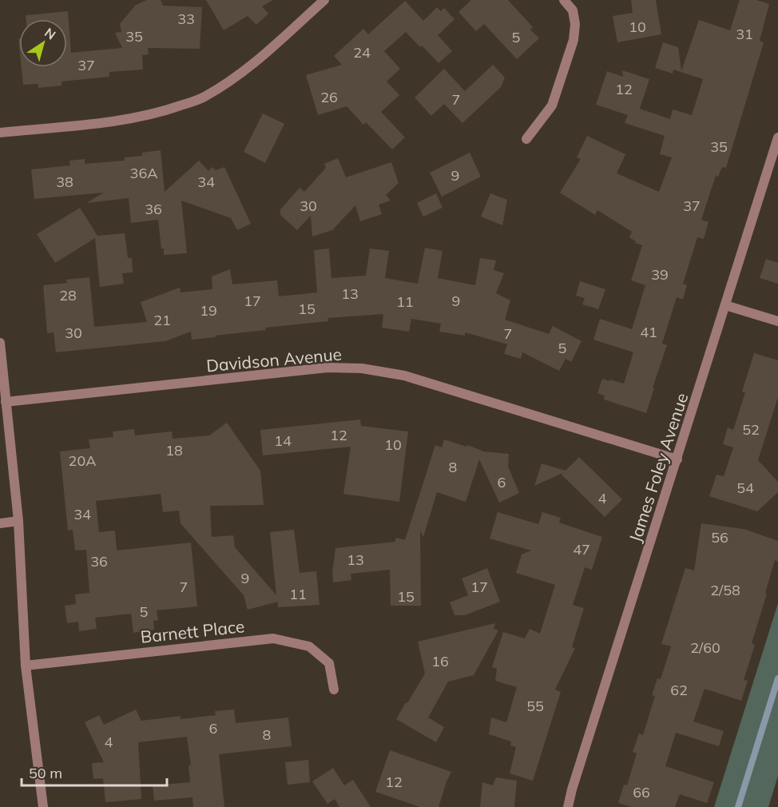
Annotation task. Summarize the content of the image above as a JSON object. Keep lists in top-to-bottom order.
{
  "streets": {
    "street": ["Davidson Avenue", "James Foley Avenue", "Barnett Place"]
  },
  "crossings": [
    ["Davidson Avenue", "James Foley Avenue"]
  ],
  "house_numbers": [
    "33",
    "10",
    "31",
    "35",
    "5",
    "24",
    "37",
    "12",
    "26",
    "7",
    "35",
    "36A",
    "9",
    "38",
    "34",
    "30",
    "37",
    "36",
    "39",
    "13",
    "28",
    "17",
    "9",
    "11",
    "15",
    "19",
    "21",
    "41",
    "30",
    "7",
    "5",
    "52",
    "12",
    "14",
    "10",
    "18",
    "20A",
    "8",
    "6",
    "54",
    "4",
    "34",
    "56",
    "47",
    "13",
    "36",
    "9",
    "7",
    "17",
    "2/58",
    "11",
    "15",
    "5",
    "2/60",
    "16",
    "62",
    "55",
    "6",
    "8",
    "4",
    "12",
    "66"
  ],
  "scale_bar": "50 m",
  "north": "top right"
}
